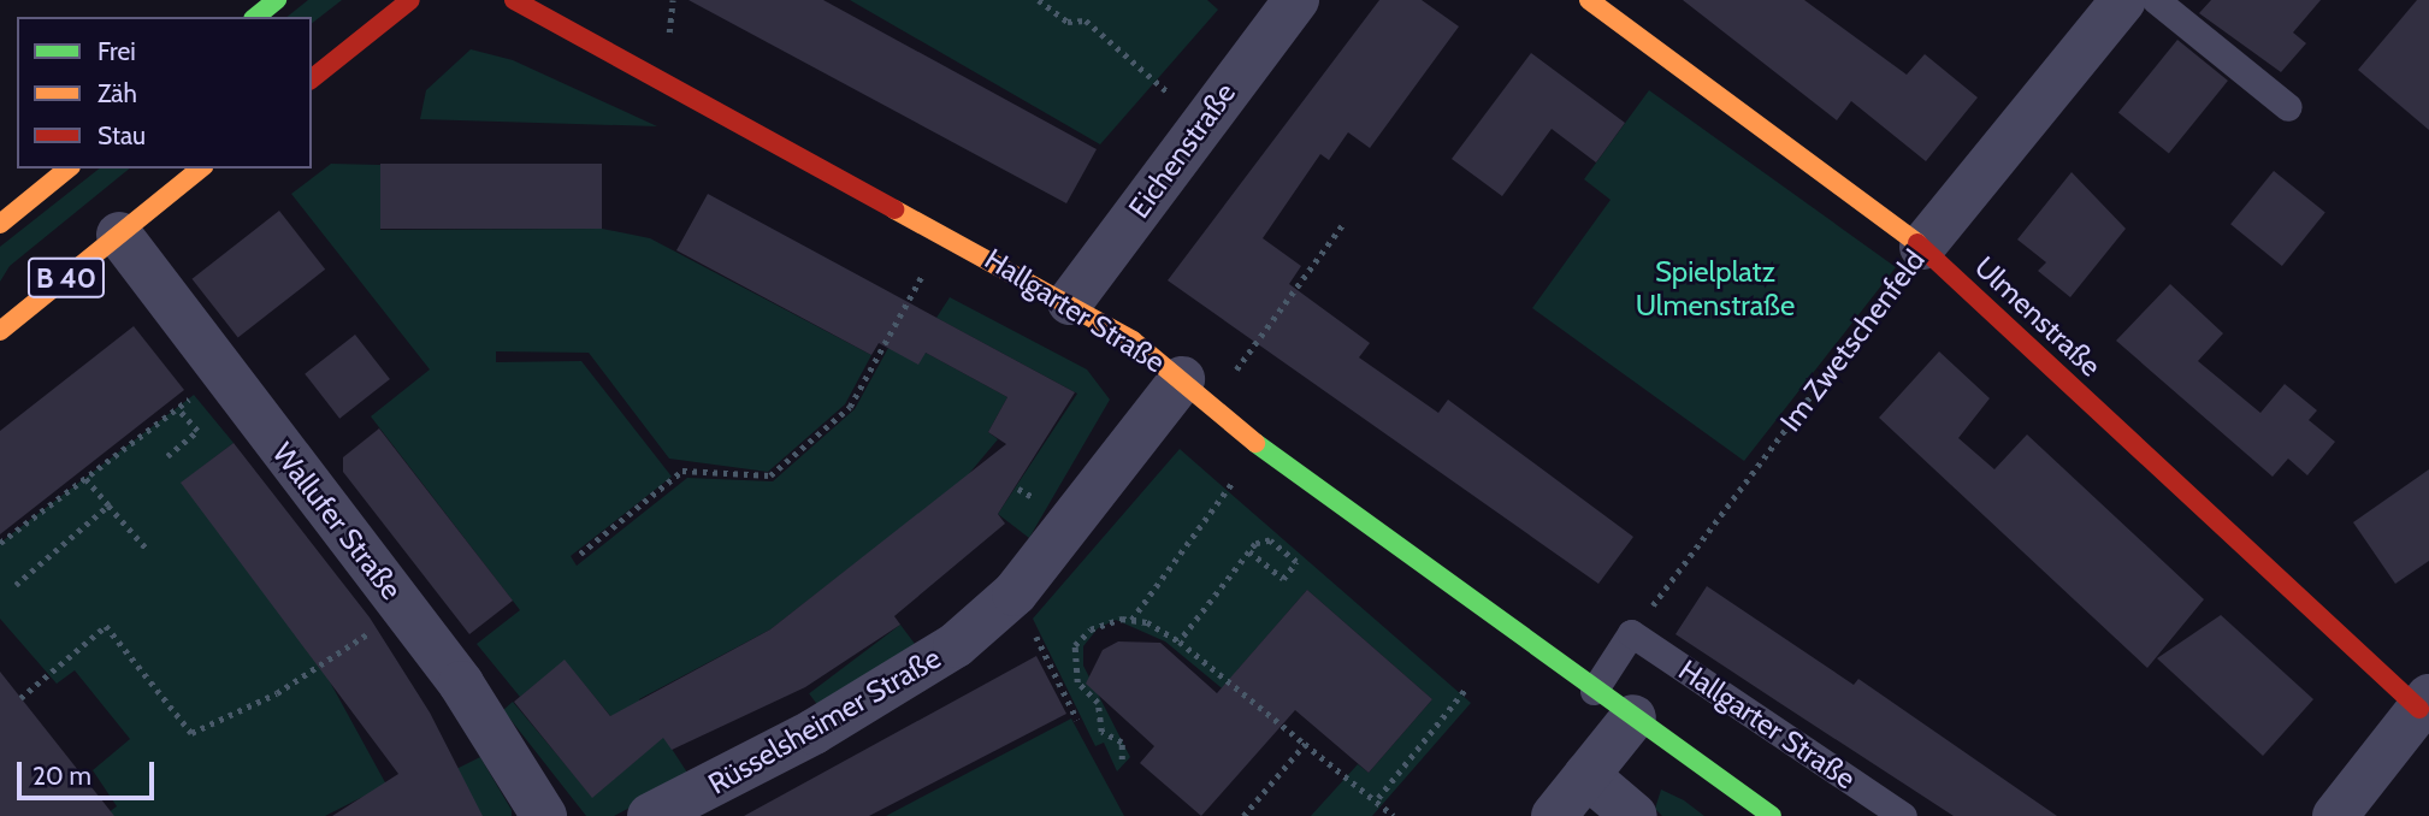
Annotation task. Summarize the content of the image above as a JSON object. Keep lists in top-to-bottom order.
{
  "streets": {
    "street": [
      "Eichenstraße",
      "B 40",
      "Hallgarter Straße",
      "Ulmenstraße",
      "Im Zwetschenfeld",
      "Wallufer Straße",
      "Rüsselsheimer Straße"
    ]
  },
  "crossings": [
    ["Eichenstraße", "Hallgarter Straße"],
    ["B 40", "Wallufer Straße"],
    ["Hallgarter Straße", "Im Zwetschenfeld"],
    ["Hallgarter Straße", "Rüsselsheimer Straße"],
    ["Ulmenstraße", "Im Zwetschenfeld"]
  ],
  "parks": ["Spielplatz Ulmenstraße"],
  "legend": ["Frei", "Zäh", "Stau"],
  "scale_bar": "20 m"
}
